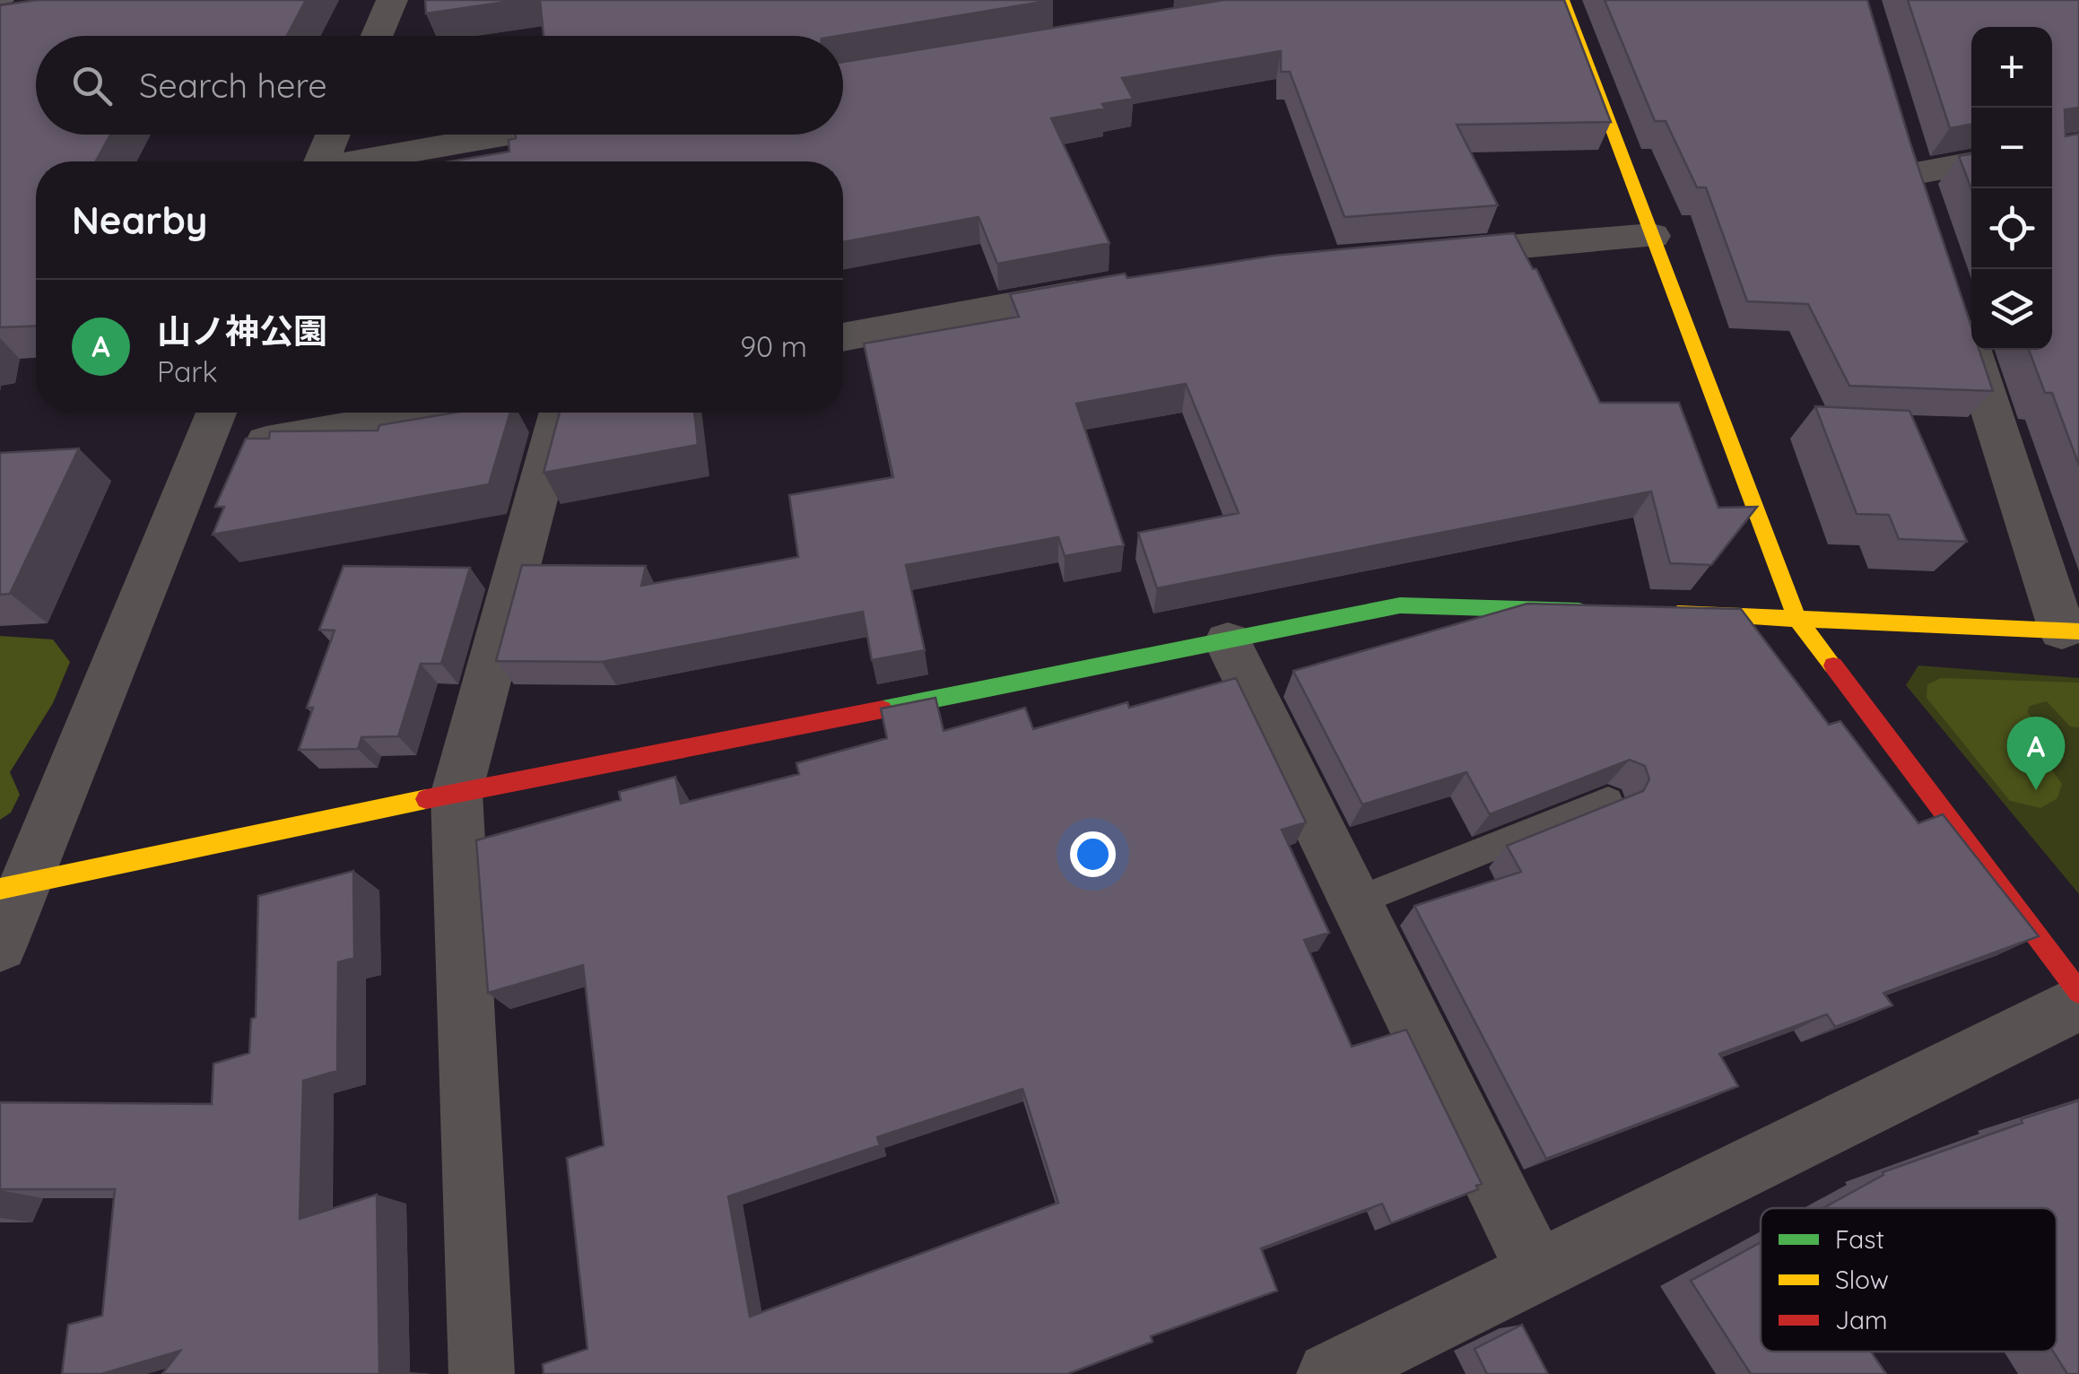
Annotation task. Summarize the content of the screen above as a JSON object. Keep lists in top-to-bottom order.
{
  "legend": ["Fast", "Slow", "Jam"],
  "page": {
    "map_buttons": ["+", "−"],
    "search": "Search here",
    "heading": "Nearby",
    "list": [
      {
        "mark": "A",
        "name": "山ノ神公園",
        "note": "Park",
        "value": "90 m"
      }
    ],
    "pins": "A"
  }
}
